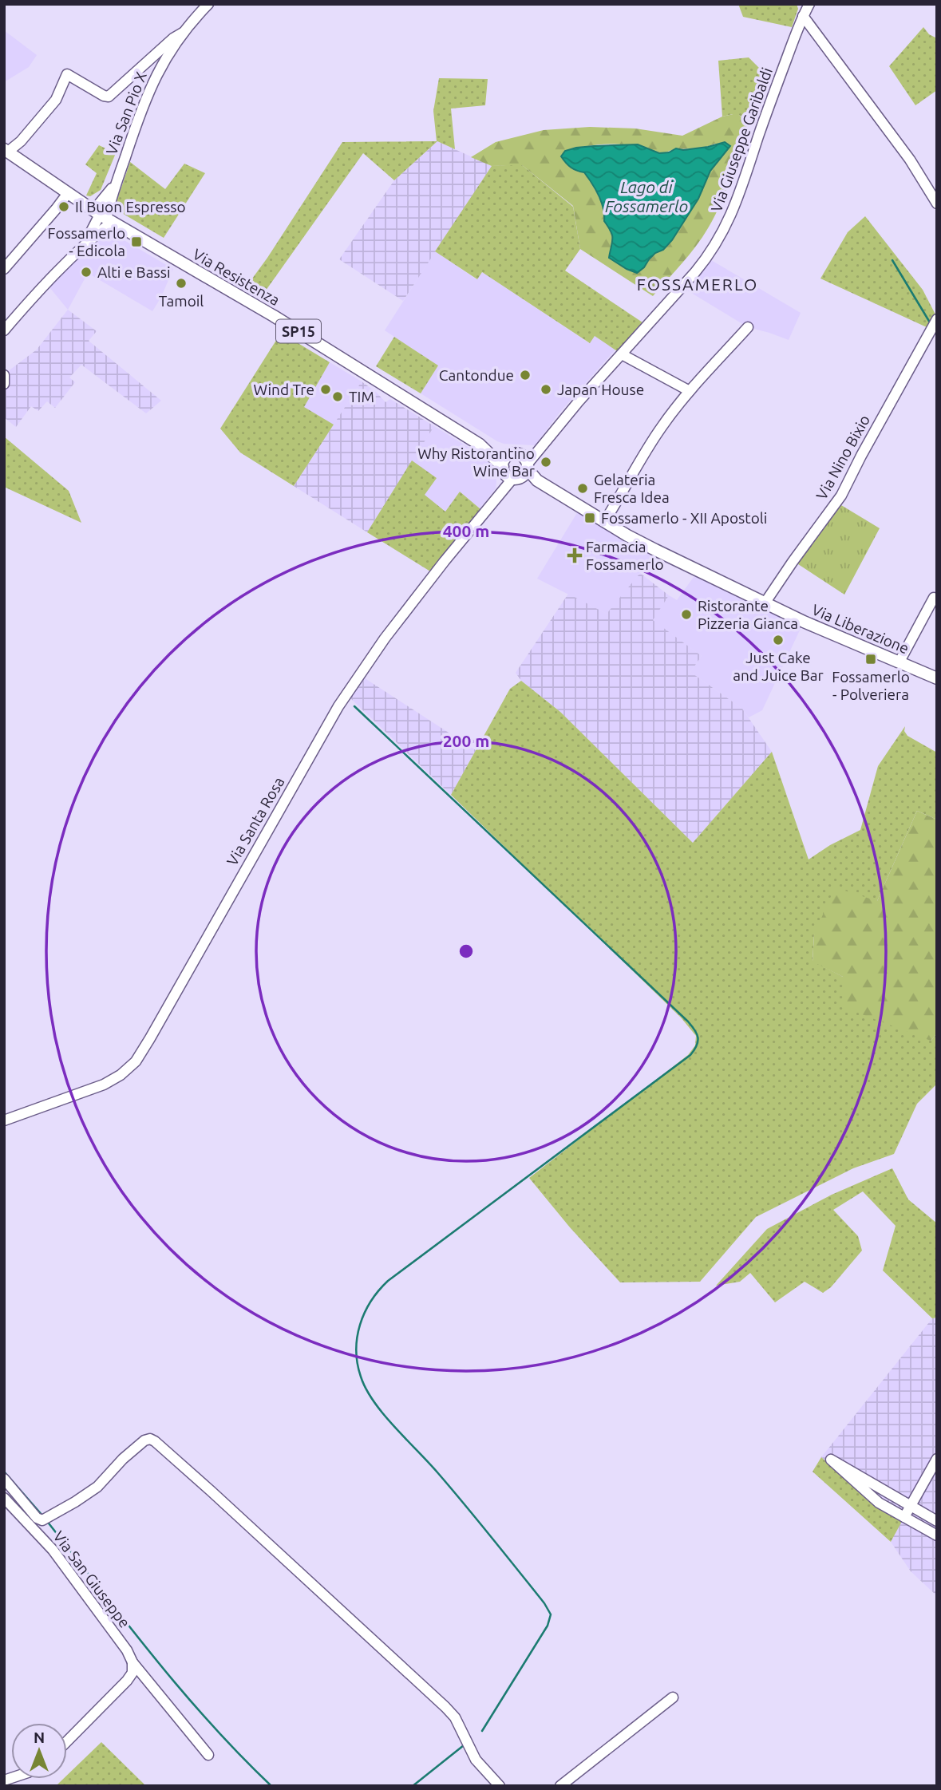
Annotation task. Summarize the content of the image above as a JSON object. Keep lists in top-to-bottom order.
{
  "streets": {
    "main road": ["Via Resistenza", "SP15", "Via Liberazione"],
    "street": [
      "Via San Pio X",
      "Via Giuseppe Garibaldi",
      "Via Nino Bixio",
      "Via Santa Rosa",
      "Via San Giuseppe"
    ]
  },
  "crossings": [
    ["Via San Pio X", "Via Resistenza"],
    ["Via Giuseppe Garibaldi", "Via Resistenza"],
    ["Via Giuseppe Garibaldi", "Via Liberazione"],
    ["Via Giuseppe Garibaldi", "Via Santa Rosa"],
    ["Via Resistenza", "Via Liberazione"],
    ["Via Resistenza", "Via Santa Rosa"],
    ["Via Nino Bixio", "Via Liberazione"],
    ["Via Liberazione", "Via Santa Rosa"]
  ],
  "districts": ["FOSSAMERLO"],
  "water": ["Lago di Fossamerlo"],
  "places": {
    "other": [
      "Il Buon Espresso",
      "Alti e Bassi",
      "Tamoil",
      "Cantondue",
      "Wind Tre",
      "Japan House",
      "TIM",
      "Why Ristorantino Wine Bar",
      "Gelateria Fresca Idea",
      "Ristorante Pizzeria Gianca",
      "Just Cake and Juice Bar"
    ],
    "transit": ["Fossamerlo - Edicola", "Fossamerlo - XII Apostoli", "Fossamerlo - Polveriera"],
    "health": ["Farmacia Fossamerlo"]
  },
  "north": "top",
  "rings": ["400 m", "200 m"]
}
